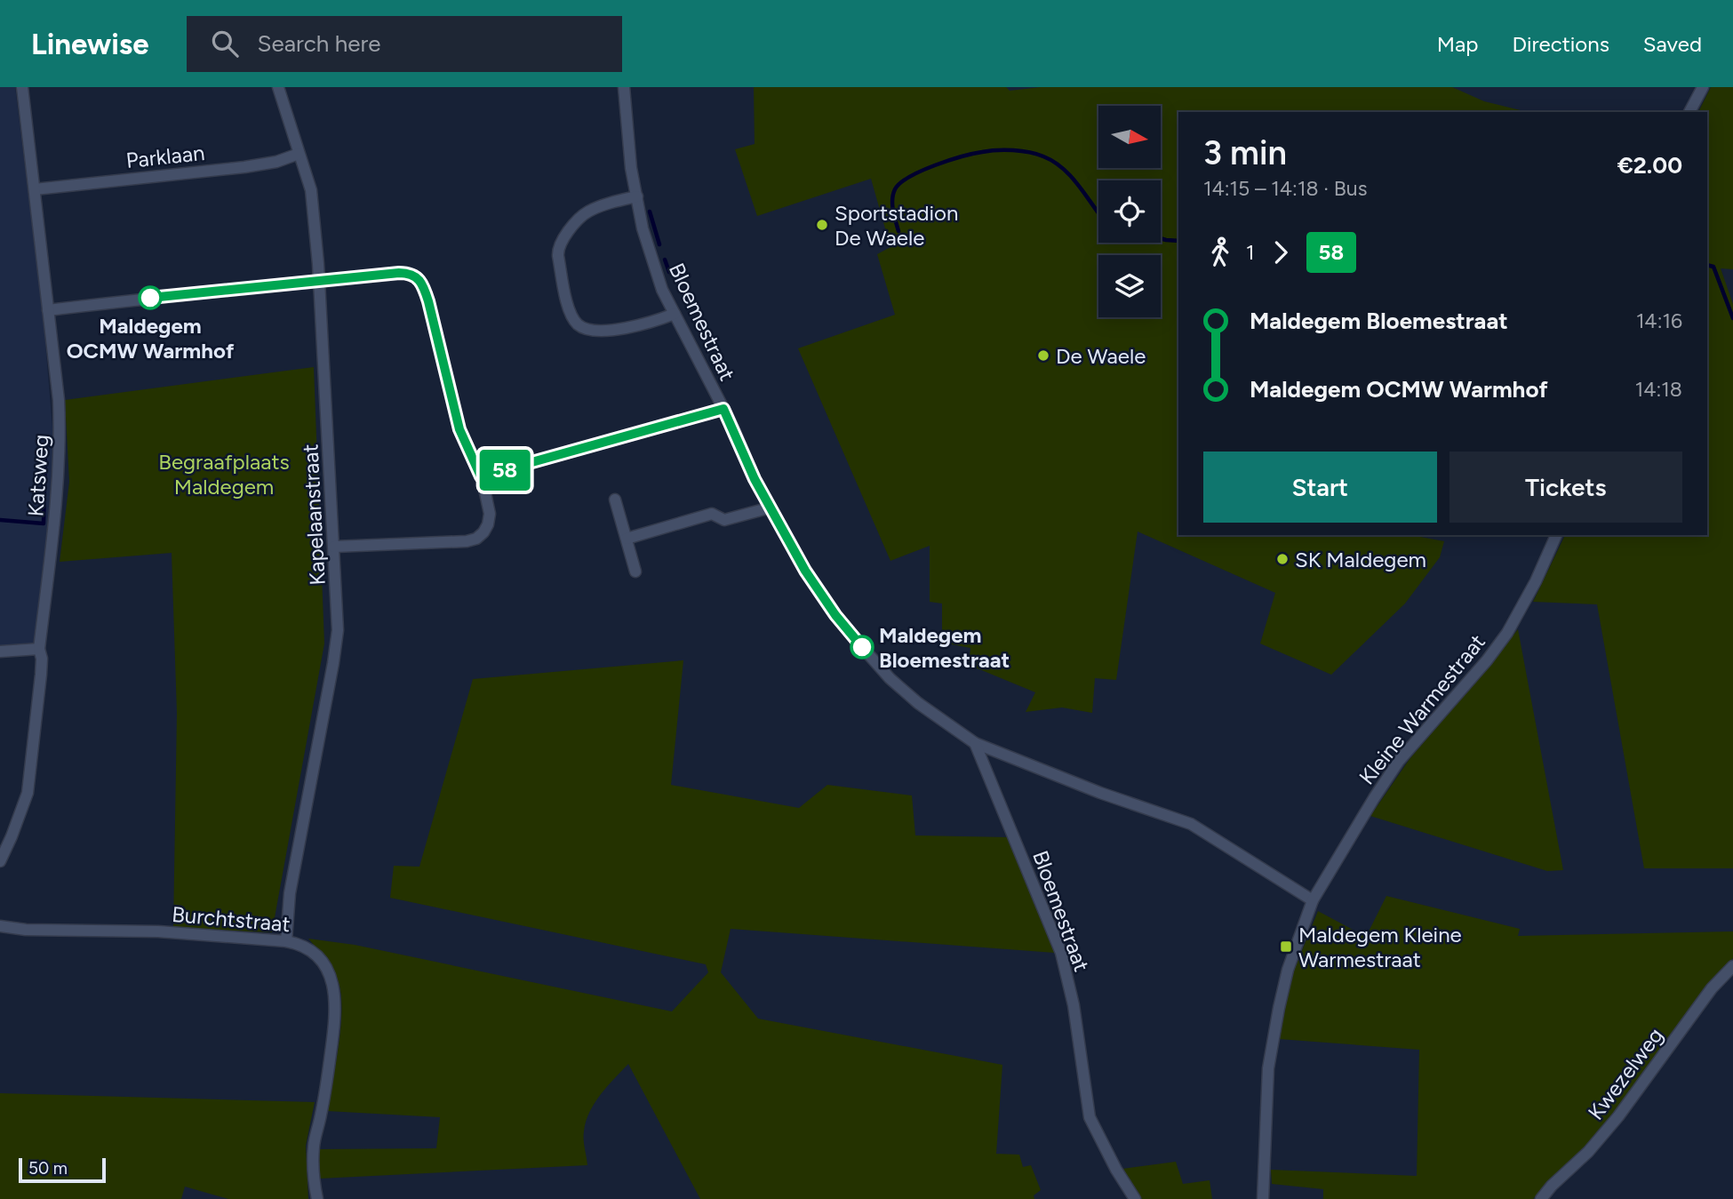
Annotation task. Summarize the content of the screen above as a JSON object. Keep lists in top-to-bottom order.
{
  "streets": {
    "street": [
      "Parklaan",
      "Bloemestraat",
      "Katsweg",
      "Kapelaanstraat",
      "Kleine Warmestraat",
      "Burchtstraat",
      "Kwezelweg"
    ]
  },
  "crossings": [
    ["Parklaan", "Katsweg"],
    ["Parklaan", "Kapelaanstraat"],
    ["Bloemestraat", "Kleine Warmestraat"],
    ["Kapelaanstraat", "Burchtstraat"]
  ],
  "parks": ["Begraafplaats Maldegem"],
  "places": {
    "other": [
      "Sportstadion De Waele",
      "Maldegem OCMW Warmhof",
      "De Waele",
      "SK Maldegem",
      "Maldegem Bloemestraat"
    ],
    "transit": ["Maldegem Kleine Warmestraat"]
  },
  "lines": ["bus line 58"],
  "scale_bar": "50 m",
  "north": "right",
  "page": {
    "header": "Linewise",
    "search": "Search here",
    "nav": ["Map", "Directions", "Saved"],
    "on_map": "58",
    "heading": ["3 min", "14:15 – 14:18 · Bus", "€2.00"],
    "legs": ["1", "58"],
    "list": [
      {
        "name": "Maldegem Bloemestraat",
        "value": "14:16"
      },
      {
        "name": "Maldegem OCMW Warmhof",
        "value": "14:18"
      }
    ],
    "buttons": ["Start", "Tickets"],
    "scale": "50 m"
  }
}
